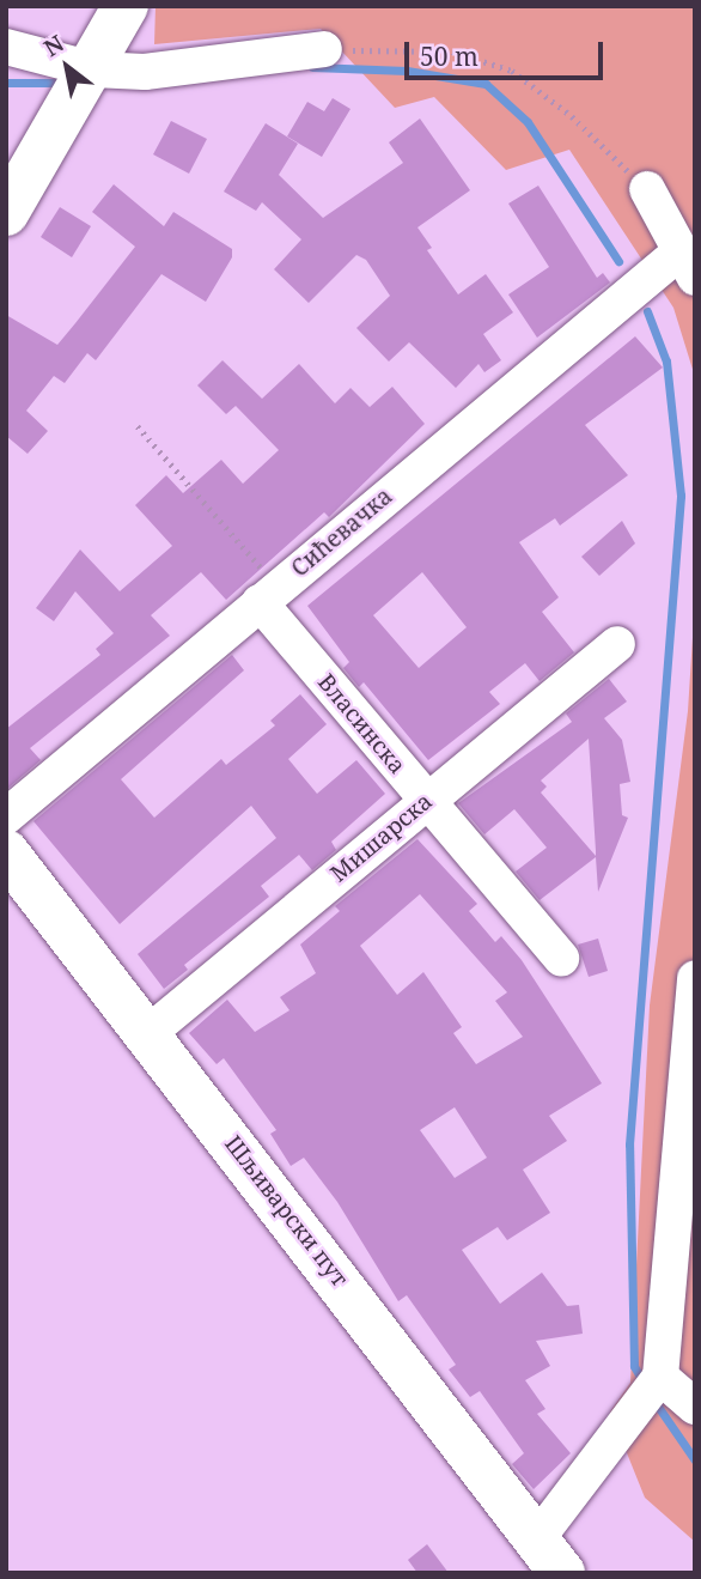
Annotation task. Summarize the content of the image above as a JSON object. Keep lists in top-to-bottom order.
{
  "streets": {
    "main road": ["Шљиварски пут"],
    "street": ["Сићевачка", "Власинска", "Мишарска"]
  },
  "crossings": [
    ["Сићевачка", "Власинска"],
    ["Власинска", "Мишарска"],
    ["Мишарска", "Шљиварски пут"]
  ],
  "scale_bar": "50 m",
  "north": "top left"
}
